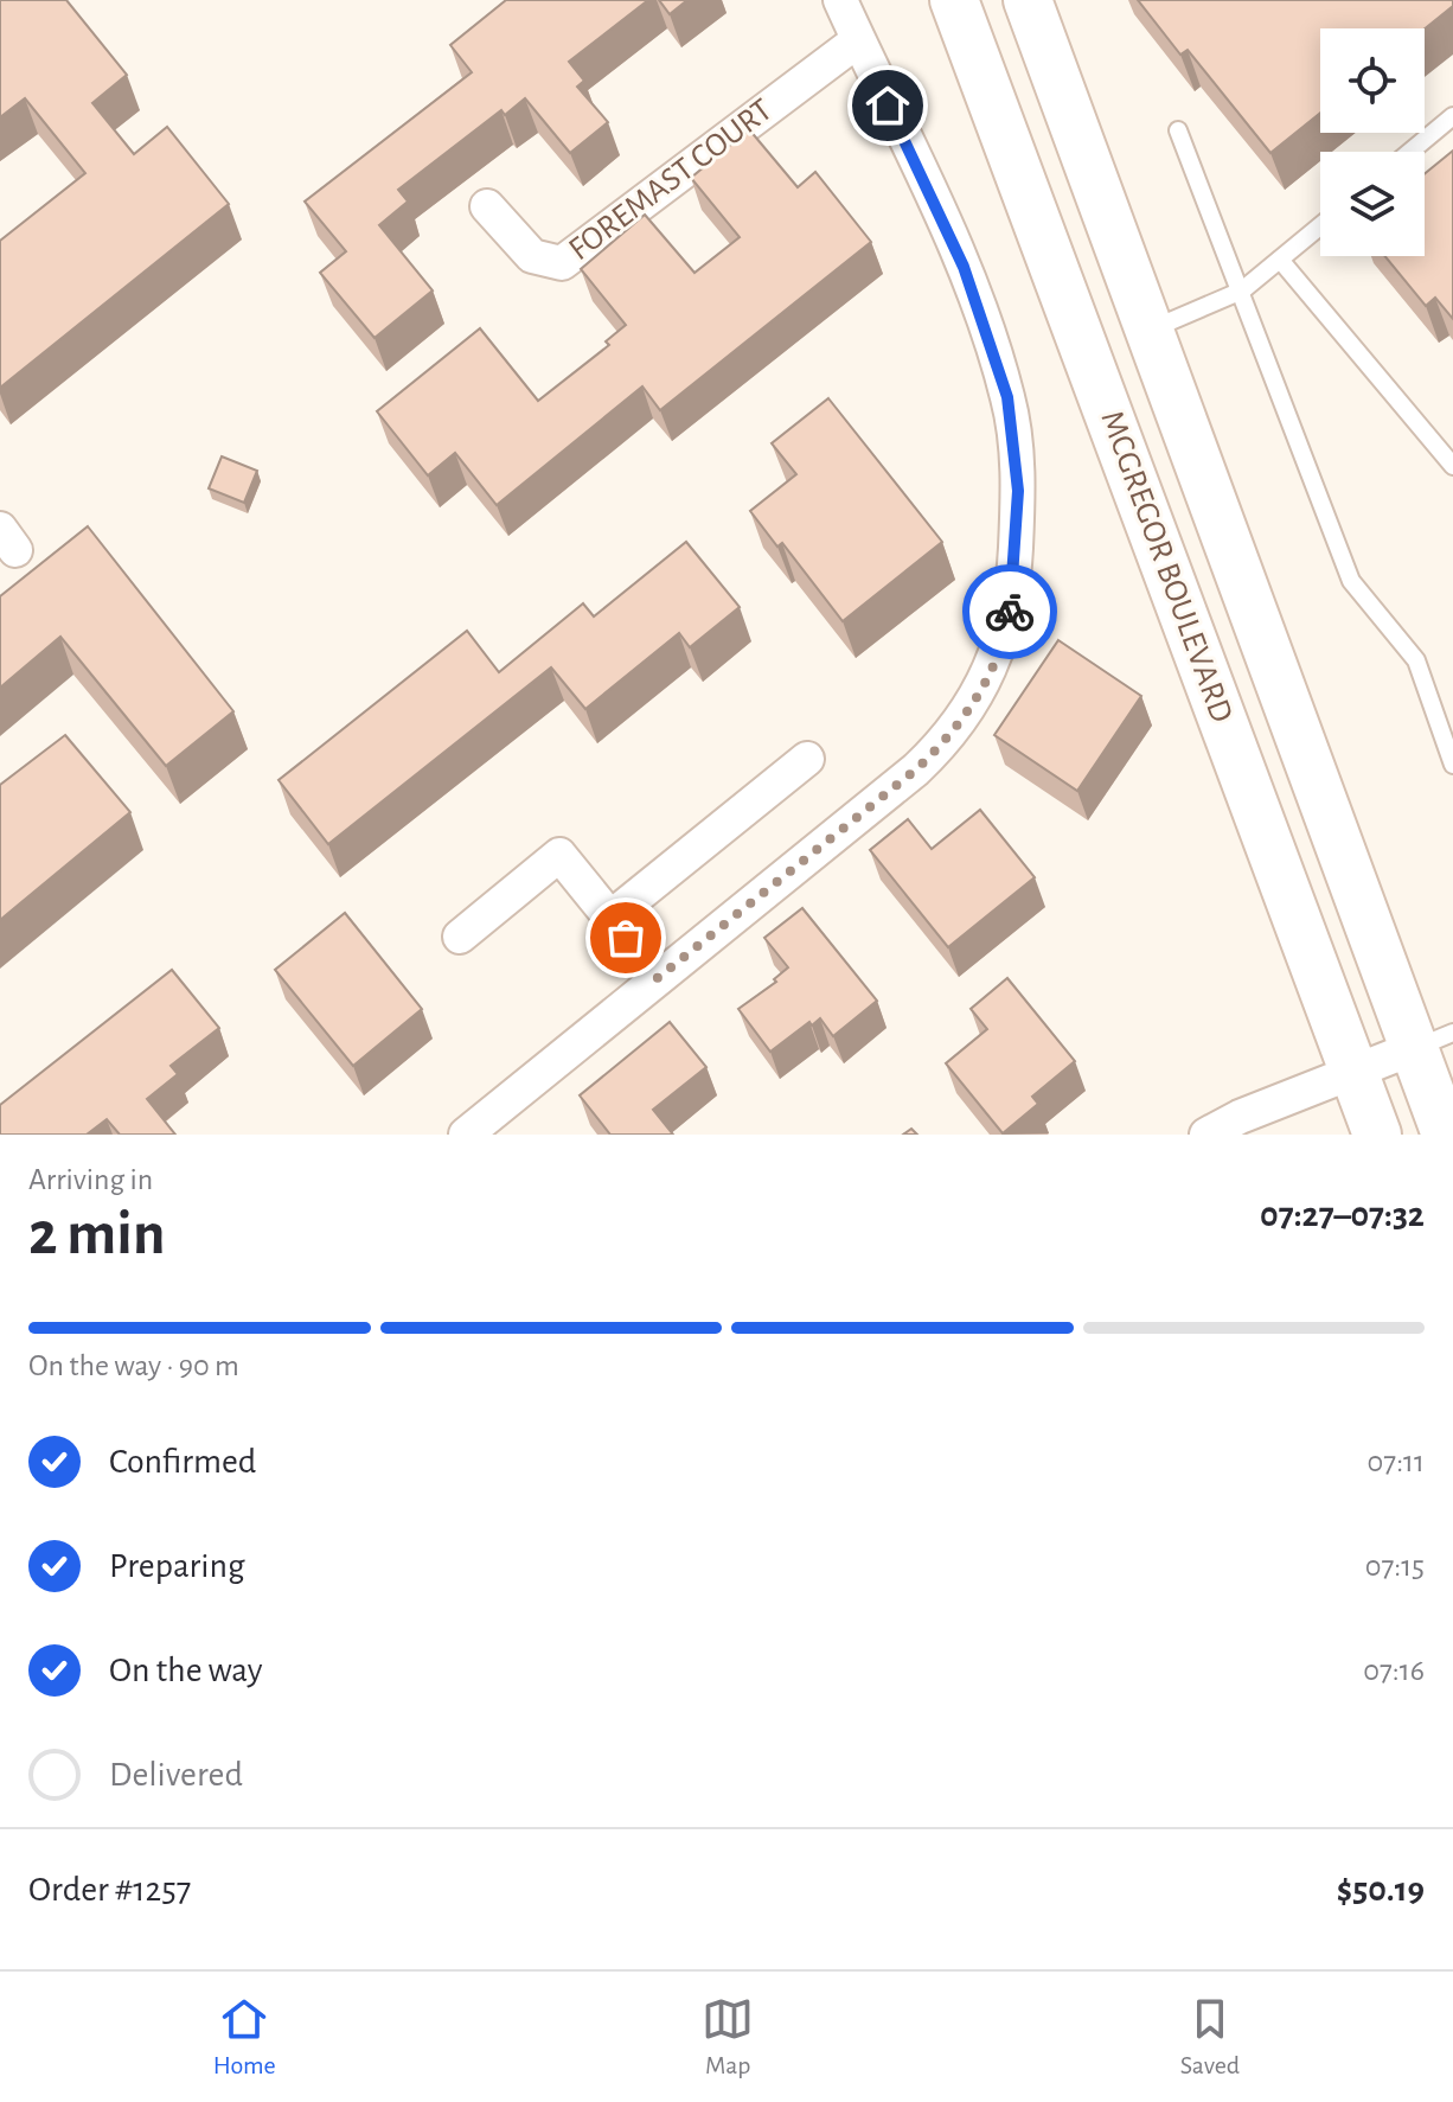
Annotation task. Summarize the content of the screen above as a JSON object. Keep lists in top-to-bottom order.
{
  "streets": {
    "main road": ["MCGREGOR BOULEVARD"],
    "street": ["FOREMAST COURT"]
  },
  "page": {
    "heading": ["2 min", "Arriving in", "07:27–07:32"],
    "panel": ["Order #1257", "$50.19"],
    "bar": "On the way · 90 m",
    "list": [
      ["Confirmed", "07:11"],
      ["Preparing", "07:15"],
      ["On the way", "07:16"],
      "Delivered"
    ],
    "tabs": ["Home", "Map", "Saved"]
  }
}
